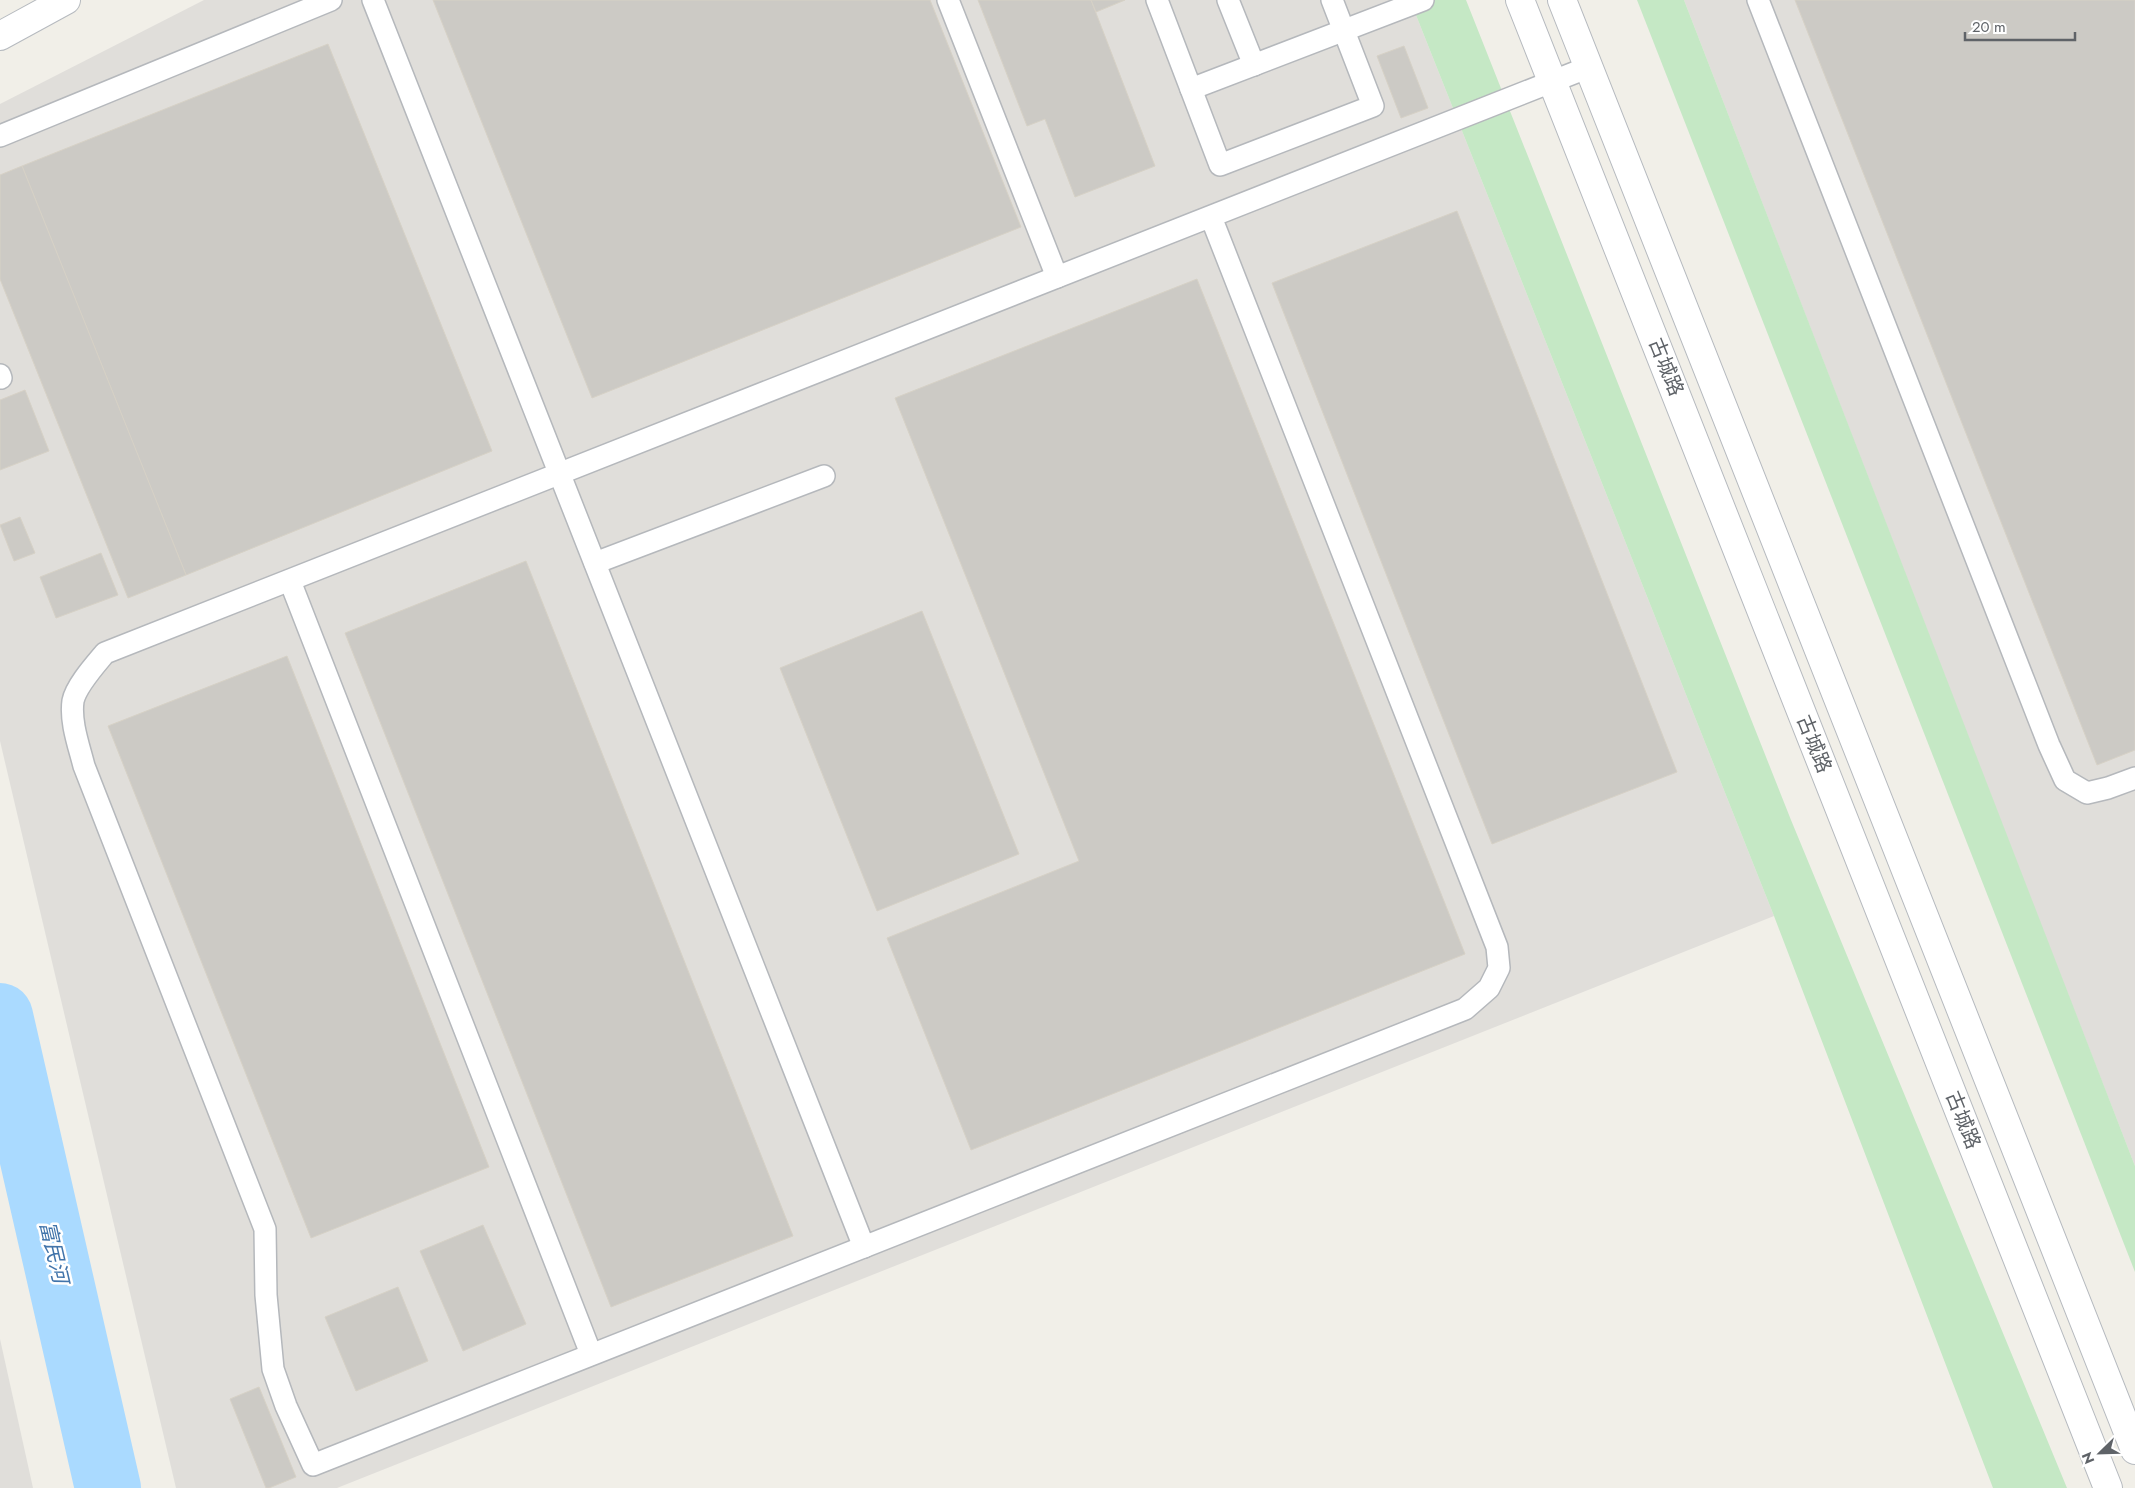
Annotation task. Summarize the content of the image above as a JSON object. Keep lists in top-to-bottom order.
{
  "streets": {
    "main road": ["古城路"]
  },
  "water": ["富民河"],
  "scale_bar": "20 m",
  "north": "bottom left"
}
